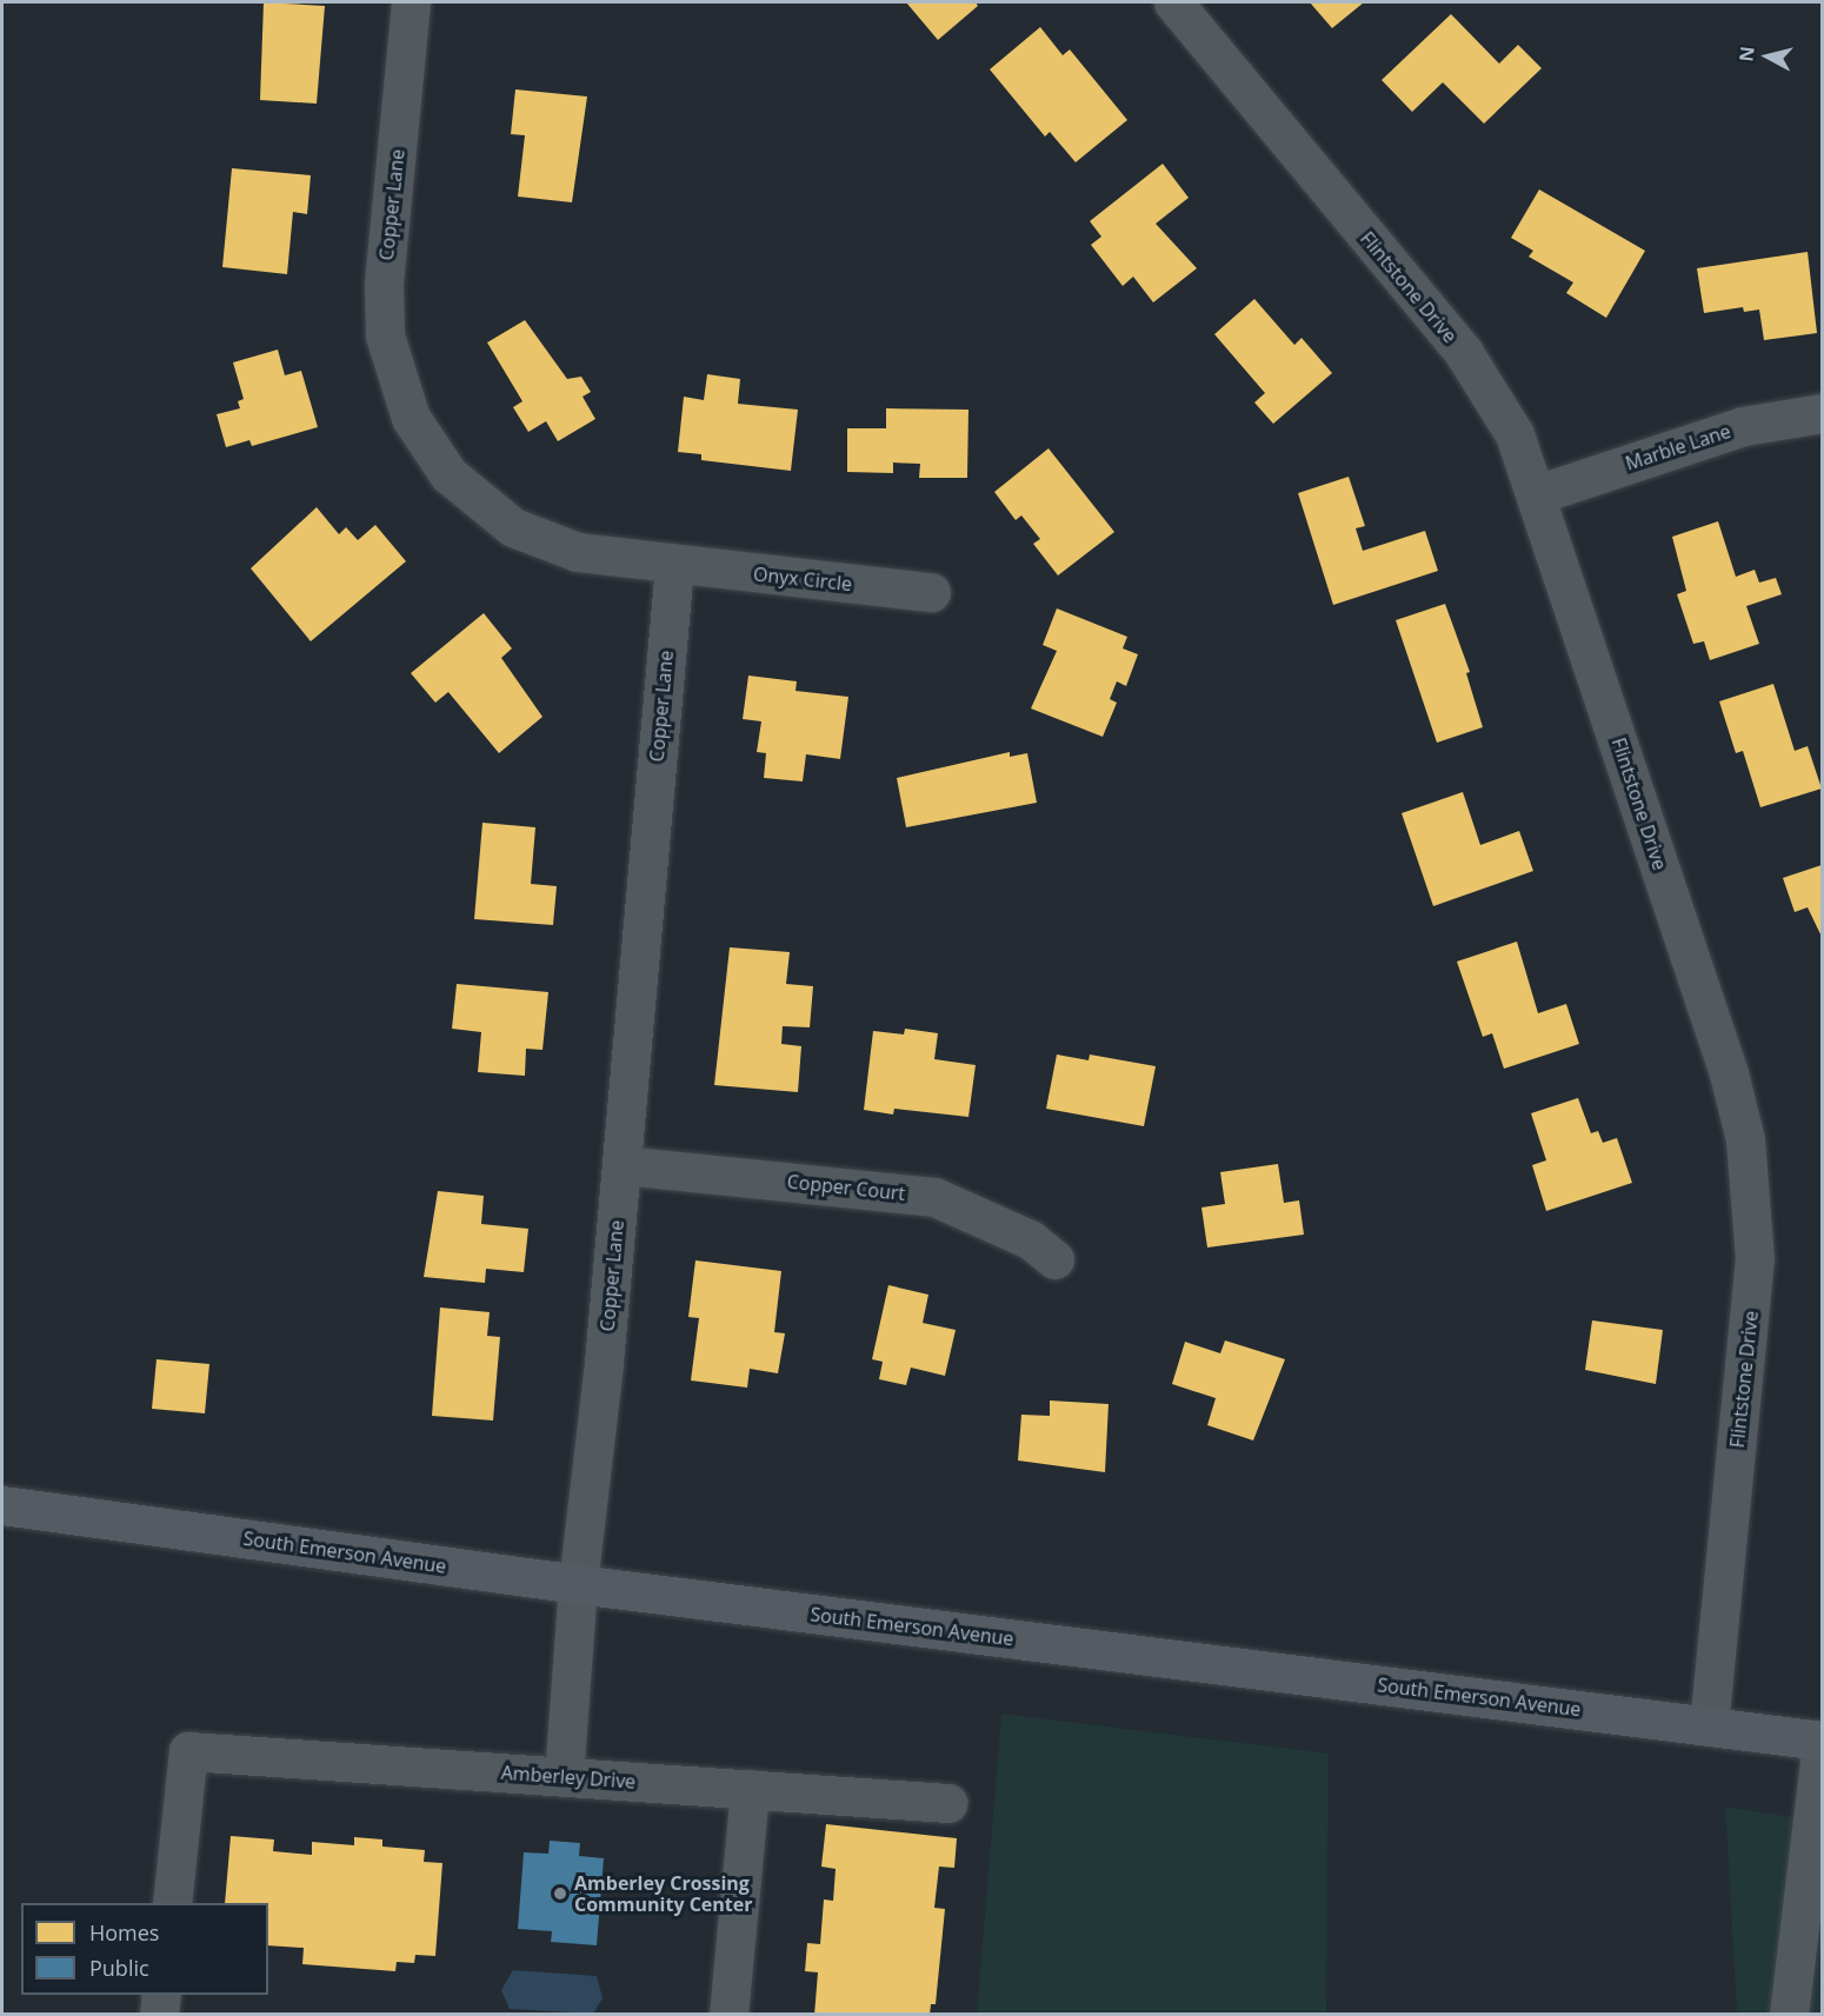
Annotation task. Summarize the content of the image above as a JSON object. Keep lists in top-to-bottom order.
{
  "streets": {
    "main road": ["South Emerson Avenue"],
    "street": [
      "Copper Lane",
      "Flintstone Drive",
      "Marble Lane",
      "Onyx Circle",
      "Copper Court",
      "Amberley Drive"
    ]
  },
  "crossings": [
    ["Copper Lane", "Onyx Circle"],
    ["Copper Lane", "Copper Court"],
    ["Copper Lane", "South Emerson Avenue"],
    ["Copper Lane", "Amberley Drive"],
    ["Flintstone Drive", "Marble Lane"],
    ["Flintstone Drive", "South Emerson Avenue"]
  ],
  "places": ["Amberley Crossing Community Center"],
  "legend": ["Homes", "Public"],
  "north": "left"
}
